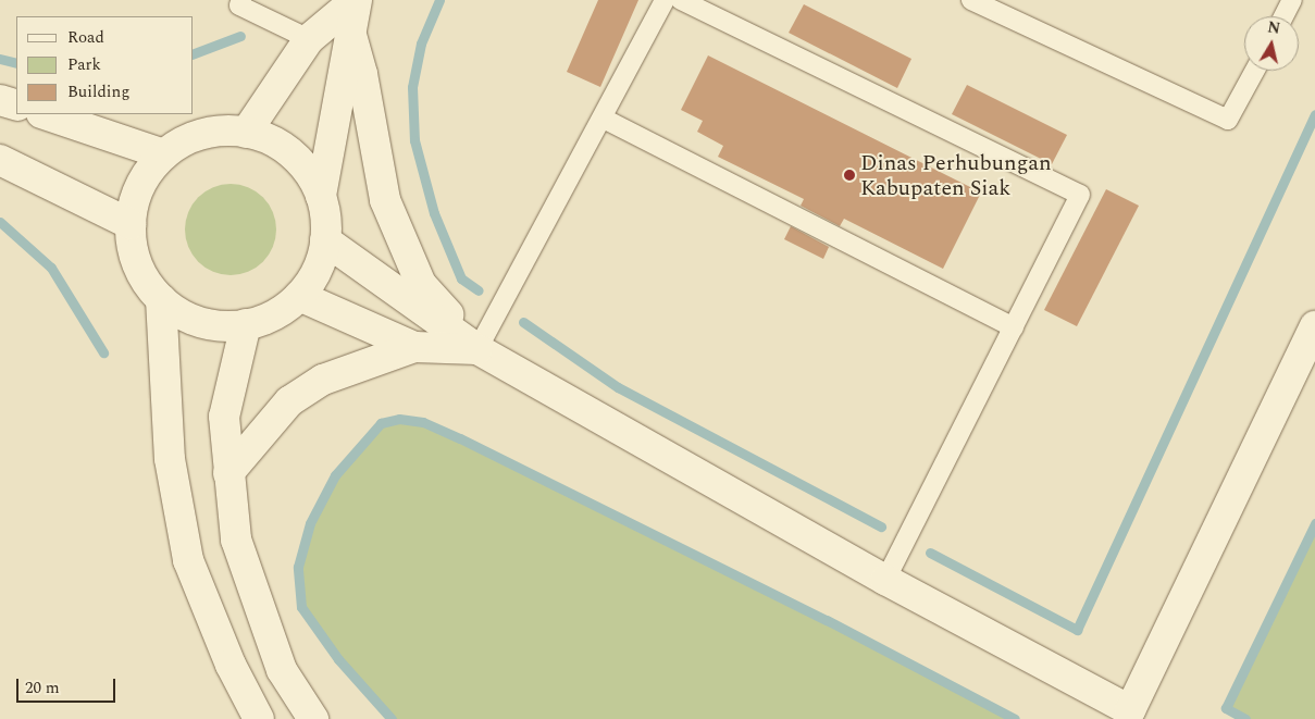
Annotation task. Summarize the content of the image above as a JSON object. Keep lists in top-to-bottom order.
{
  "places": ["Dinas Perhubungan Kabupaten Siak"],
  "legend": ["Road", "Park", "Building"],
  "scale_bar": "20 m",
  "north": "top"
}
